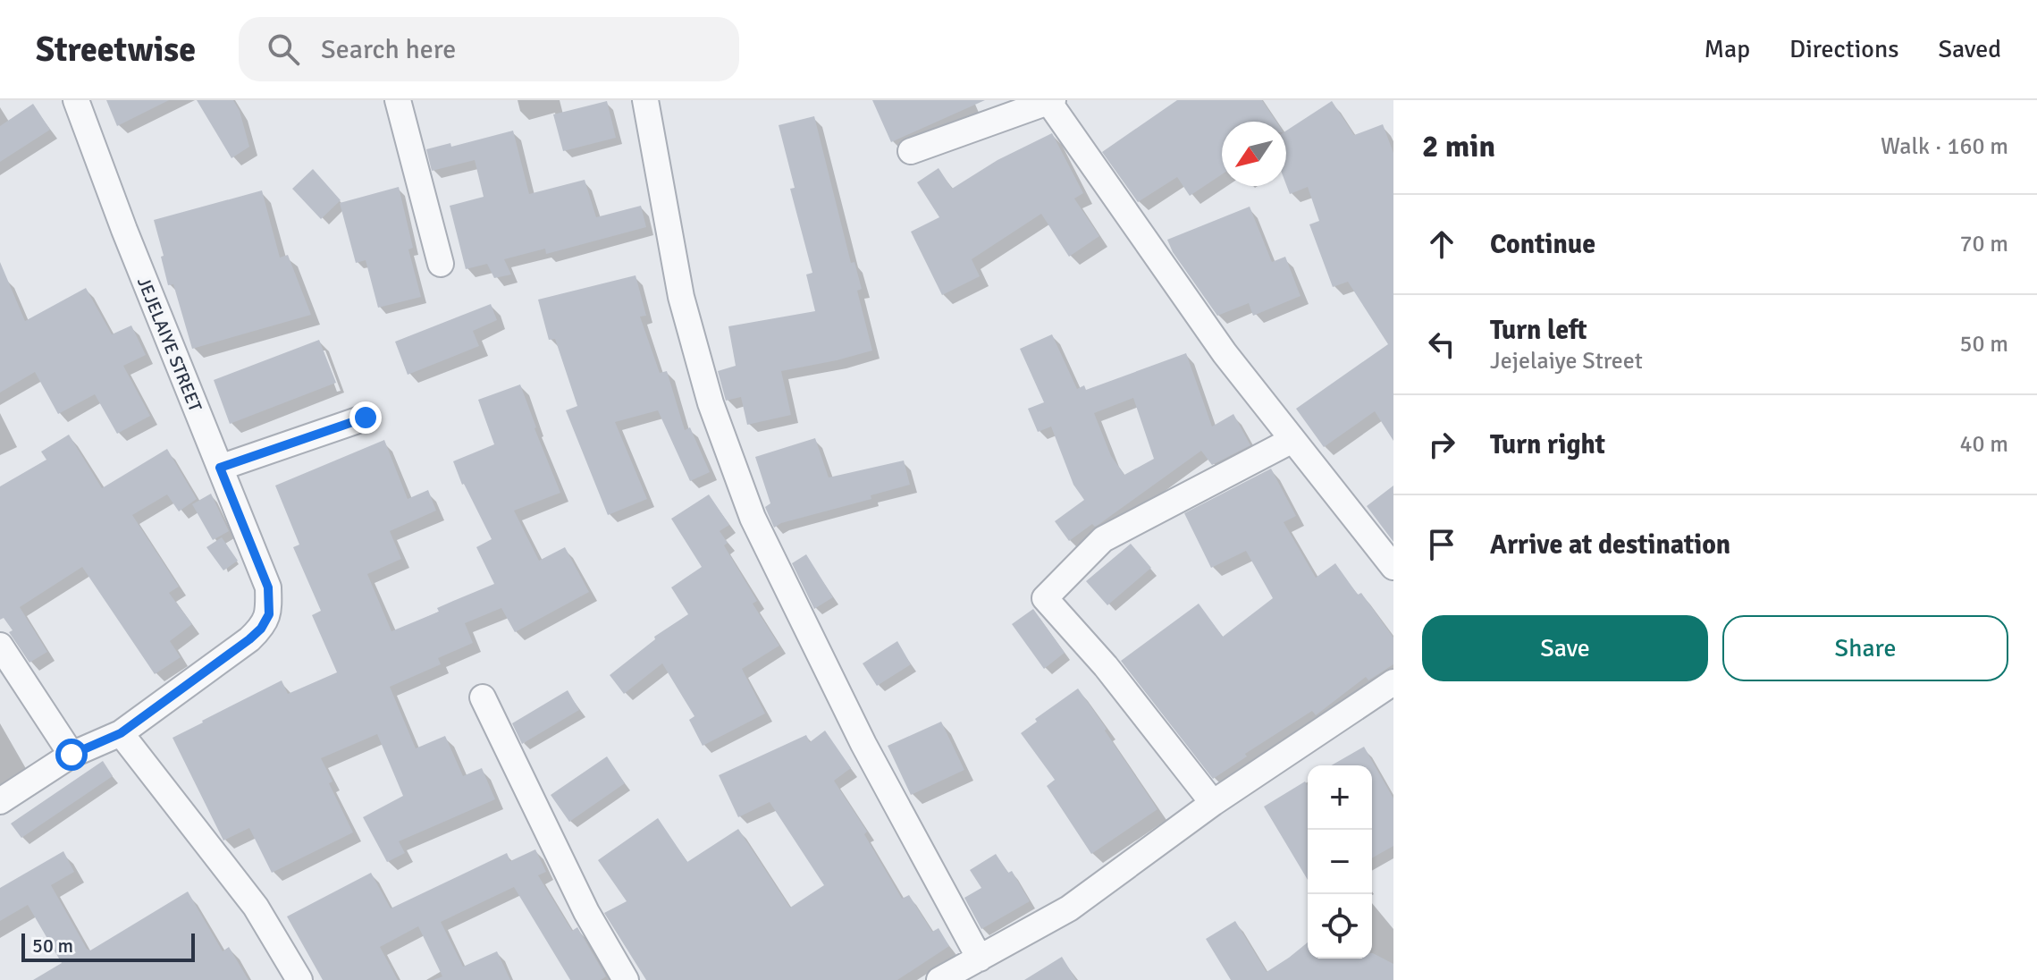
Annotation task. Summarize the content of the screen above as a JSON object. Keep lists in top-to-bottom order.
{
  "streets": {
    "street": ["JEJELAIYE STREET"]
  },
  "scale_bar": "50 m",
  "north": "bottom left",
  "page": {
    "header": "Streetwise",
    "search": "Search here",
    "nav": ["Map", "Directions", "Saved"],
    "heading": ["2 min", "Walk · 160 m"],
    "list": [
      ["Continue", "70 m"],
      ["Turn left", "Jejelaiye Street", "50 m"],
      ["Turn right", "40 m"],
      "Arrive at destination"
    ],
    "buttons": ["Save", "Share"],
    "map_buttons": ["+", "−"],
    "scale": "50 m"
  }
}
